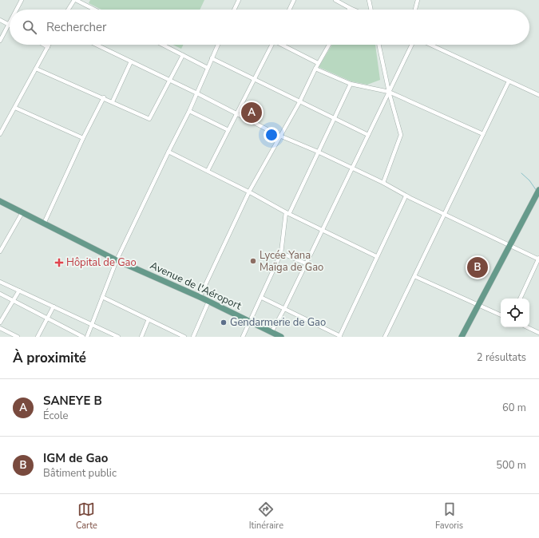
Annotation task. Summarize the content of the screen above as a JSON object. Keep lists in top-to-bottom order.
{
  "streets": {
    "main road": ["Avenue de l'Aéroport"]
  },
  "places": {
    "other": ["Lycée Yana Maïga de Gao", "Gendarmerie de Gao"],
    "health": ["Hôpital de Gao"]
  },
  "page": {
    "search": "Rechercher",
    "pins": ["A", "B"],
    "heading": ["À proximité", "2 résultats"],
    "list": [
      {
        "mark": "A",
        "name": "SANEYE B",
        "note": "École",
        "value": "60 m"
      },
      {
        "mark": "B",
        "name": "IGM de Gao",
        "note": "Bâtiment public",
        "value": "500 m"
      }
    ],
    "nav": ["Carte", "Itinéraire", "Favoris"]
  }
}
